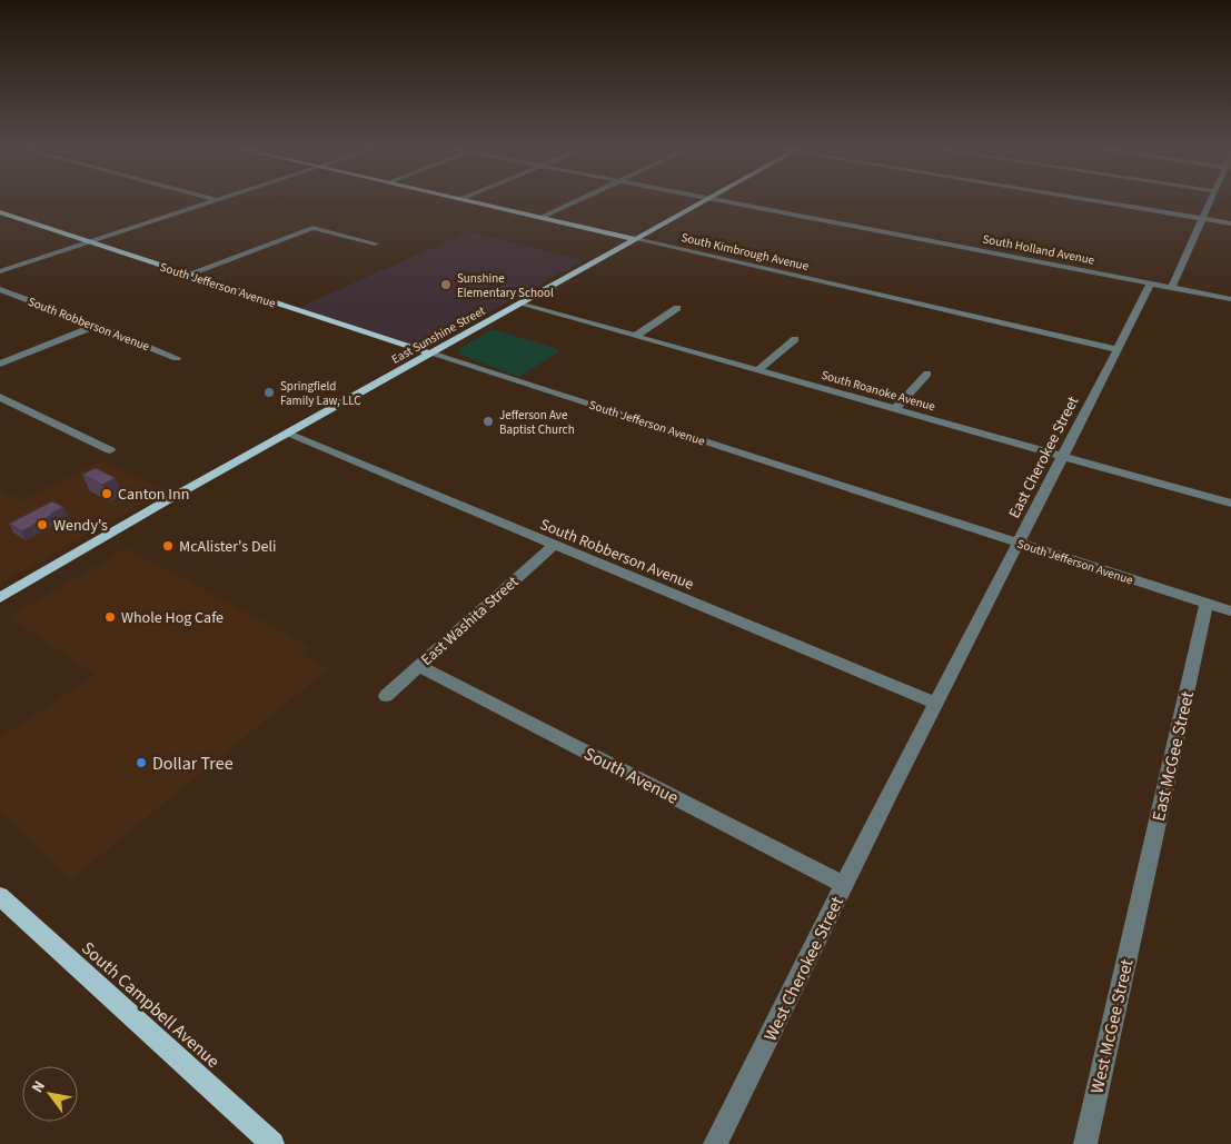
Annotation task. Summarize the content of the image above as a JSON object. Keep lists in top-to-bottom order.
{
  "streets": {
    "main road": [
      "South Kimbrough Avenue",
      "South Jefferson Avenue",
      "East Sunshine Street",
      "South Campbell Avenue"
    ],
    "street": [
      "South Holland Avenue",
      "South Robberson Avenue",
      "South Roanoke Avenue",
      "East Cherokee Street",
      "East Washita Street",
      "East McGee Street",
      "South Avenue",
      "West Cherokee Street",
      "West McGee Street"
    ]
  },
  "crossings": [
    ["South Holland Avenue", "East Cherokee Street"],
    ["South Kimbrough Avenue", "East Sunshine Street"],
    ["South Kimbrough Avenue", "East Cherokee Street"],
    ["South Jefferson Avenue", "East Sunshine Street"],
    ["South Jefferson Avenue", "East Cherokee Street"],
    ["South Jefferson Avenue", "East McGee Street"],
    ["South Robberson Avenue", "East Sunshine Street"],
    ["South Robberson Avenue", "East Cherokee Street"],
    ["South Robberson Avenue", "East Washita Street"],
    ["East Sunshine Street", "South Roanoke Avenue"],
    ["South Roanoke Avenue", "East Cherokee Street"],
    ["East Cherokee Street", "West Cherokee Street"],
    ["East Washita Street", "South Avenue"],
    ["East McGee Street", "West McGee Street"],
    ["South Avenue", "West Cherokee Street"]
  ],
  "places": [
    "Sunshine Elementary School",
    "Springfield Family Law, LLC",
    "Jefferson Ave Baptist Church",
    "Canton Inn",
    "Wendy's",
    "McAlister's Deli",
    "Whole Hog Cafe",
    "Dollar Tree"
  ],
  "north": "top left"
}
